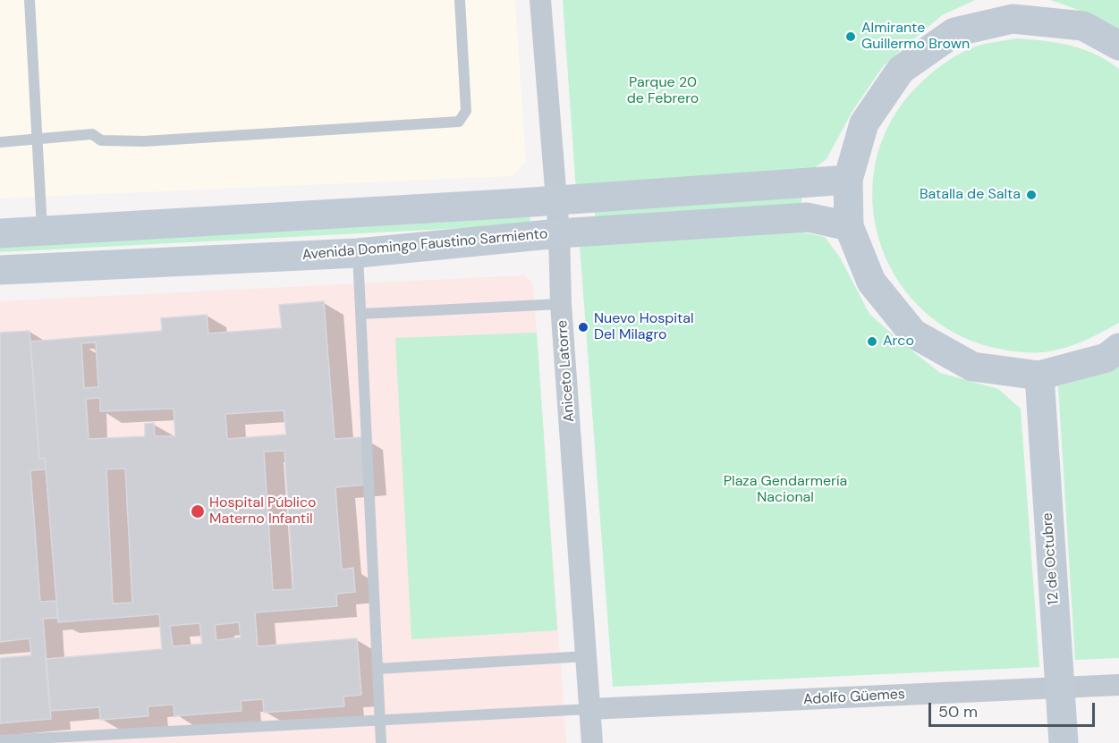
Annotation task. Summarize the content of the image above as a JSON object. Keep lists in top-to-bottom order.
{
  "streets": {
    "main road": ["Avenida Domingo Faustino Sarmiento", "12 de Octubre"],
    "street": ["Aniceto Latorre", "Adolfo Güemes"]
  },
  "crossings": [
    ["Avenida Domingo Faustino Sarmiento", "Aniceto Latorre"],
    ["Aniceto Latorre", "Adolfo Güemes"],
    ["12 de Octubre", "Adolfo Güemes"]
  ],
  "parks": ["Parque 20 de Febrero", "Plaza Gendarmería Nacional"],
  "places": [
    "Almirante Guillermo Brown",
    "Batalla de Salta",
    "Nuevo Hospital Del Milagro",
    "Arco",
    "Hospital Público Materno Infantil"
  ],
  "scale_bar": "50 m"
}
